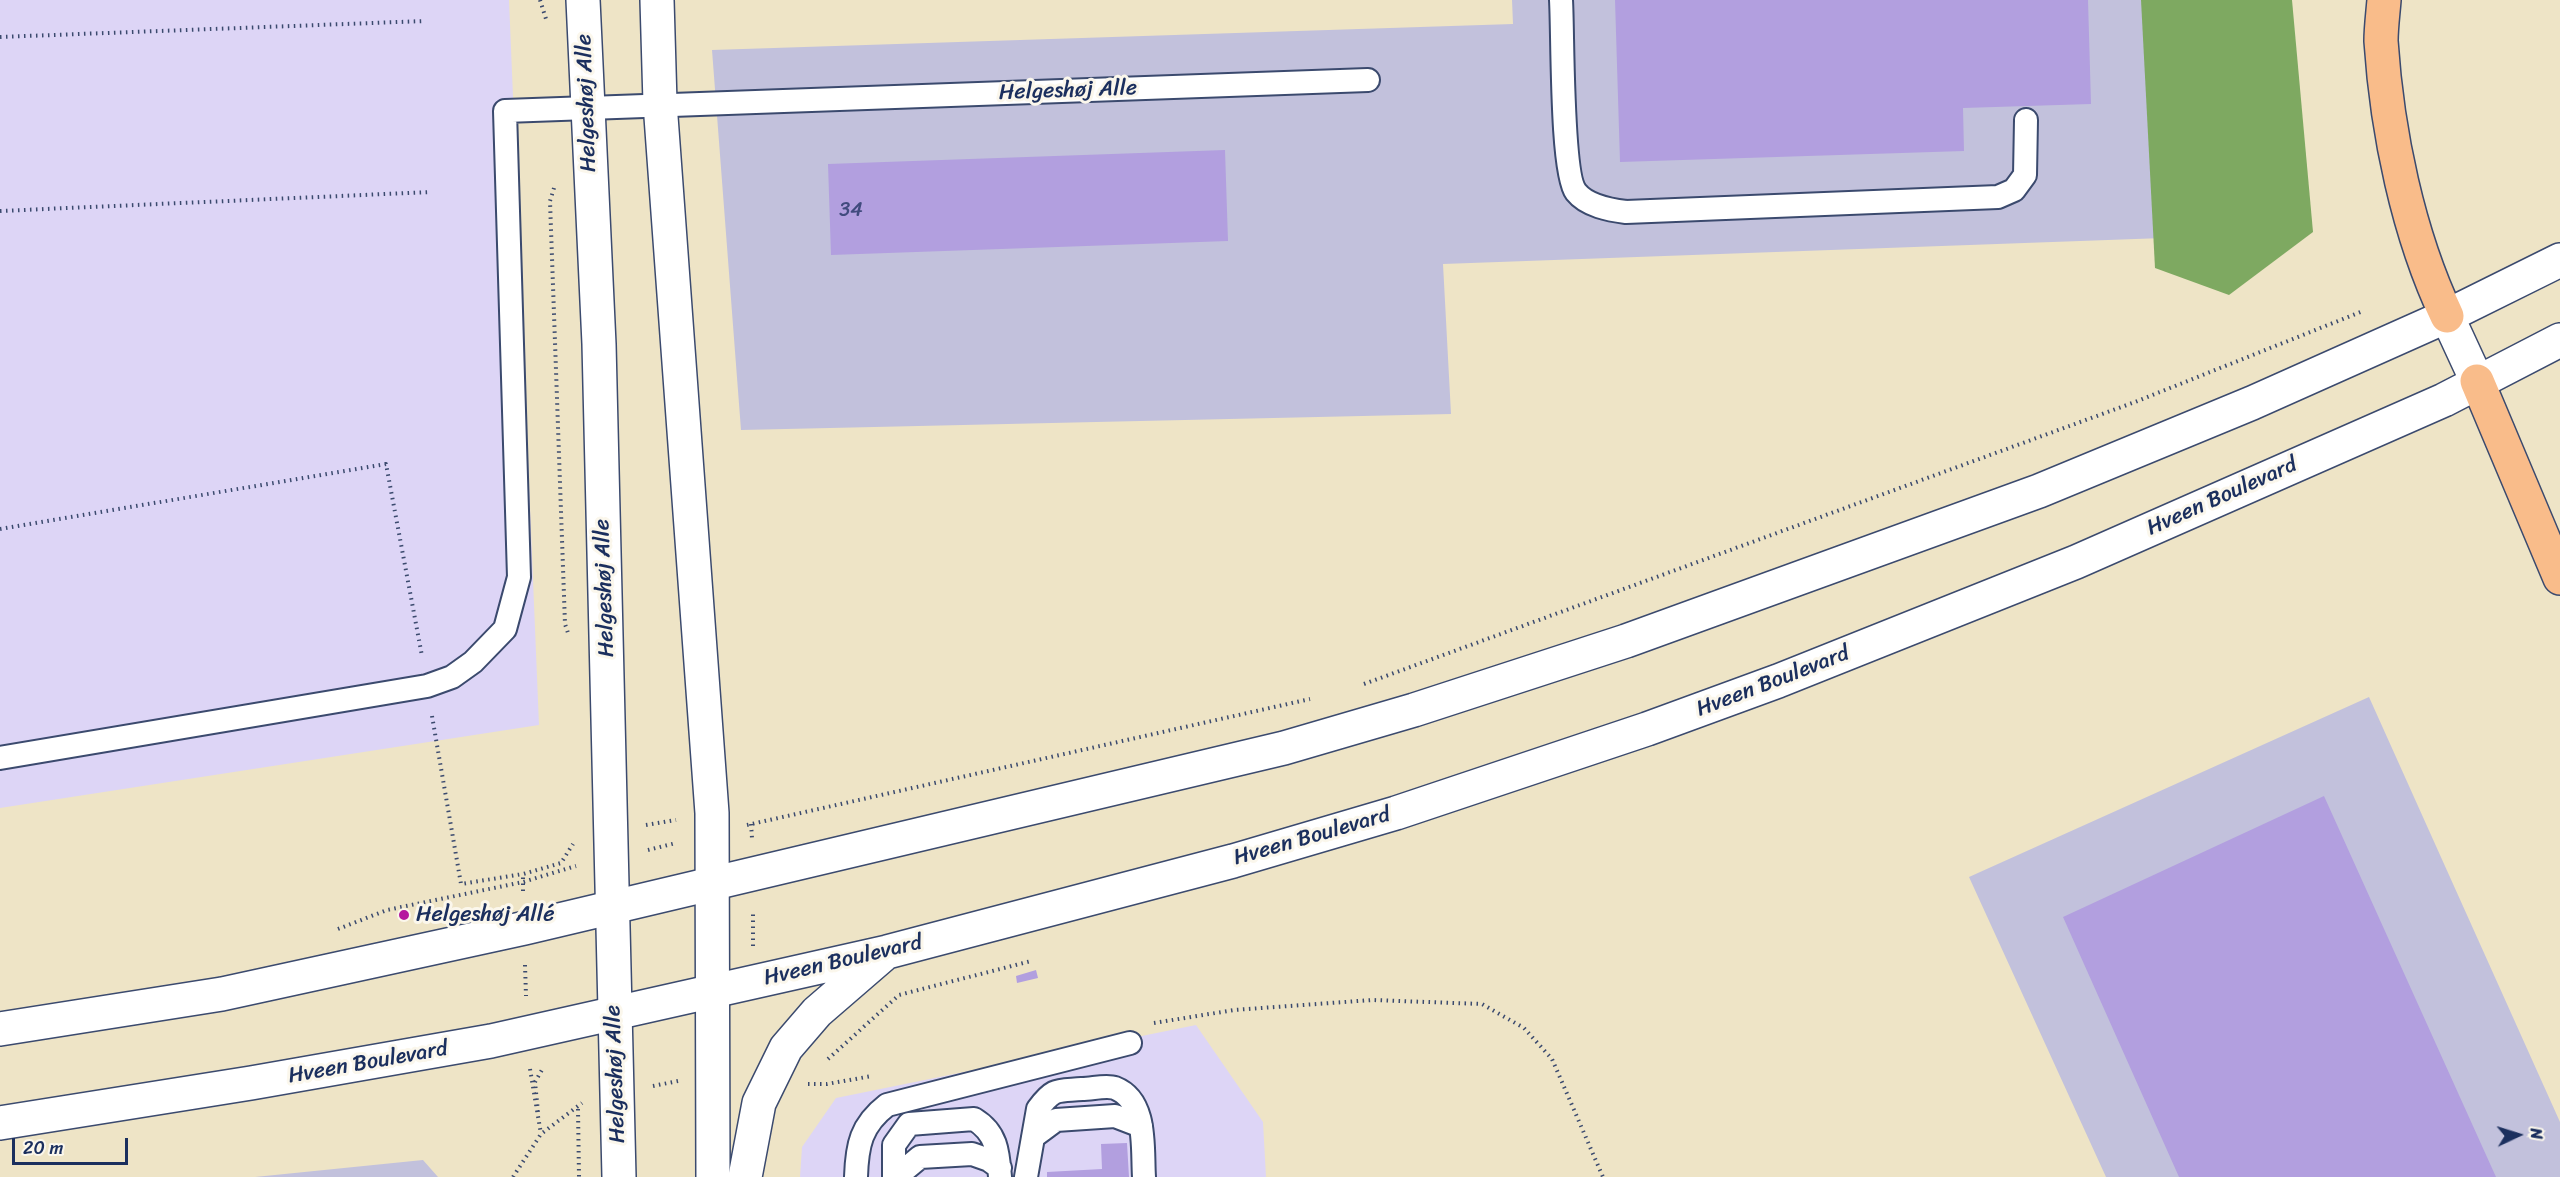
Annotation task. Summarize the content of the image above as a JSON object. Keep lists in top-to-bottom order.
{
  "streets": {
    "street": ["Helgeshøj Alle", "Hveen Boulevard"]
  },
  "crossings": [
    ["Helgeshøj Alle", "Hveen Boulevard"]
  ],
  "places": ["Helgeshøj Allé"],
  "house_numbers": ["34"],
  "scale_bar": "20 m",
  "north": "right"
}
